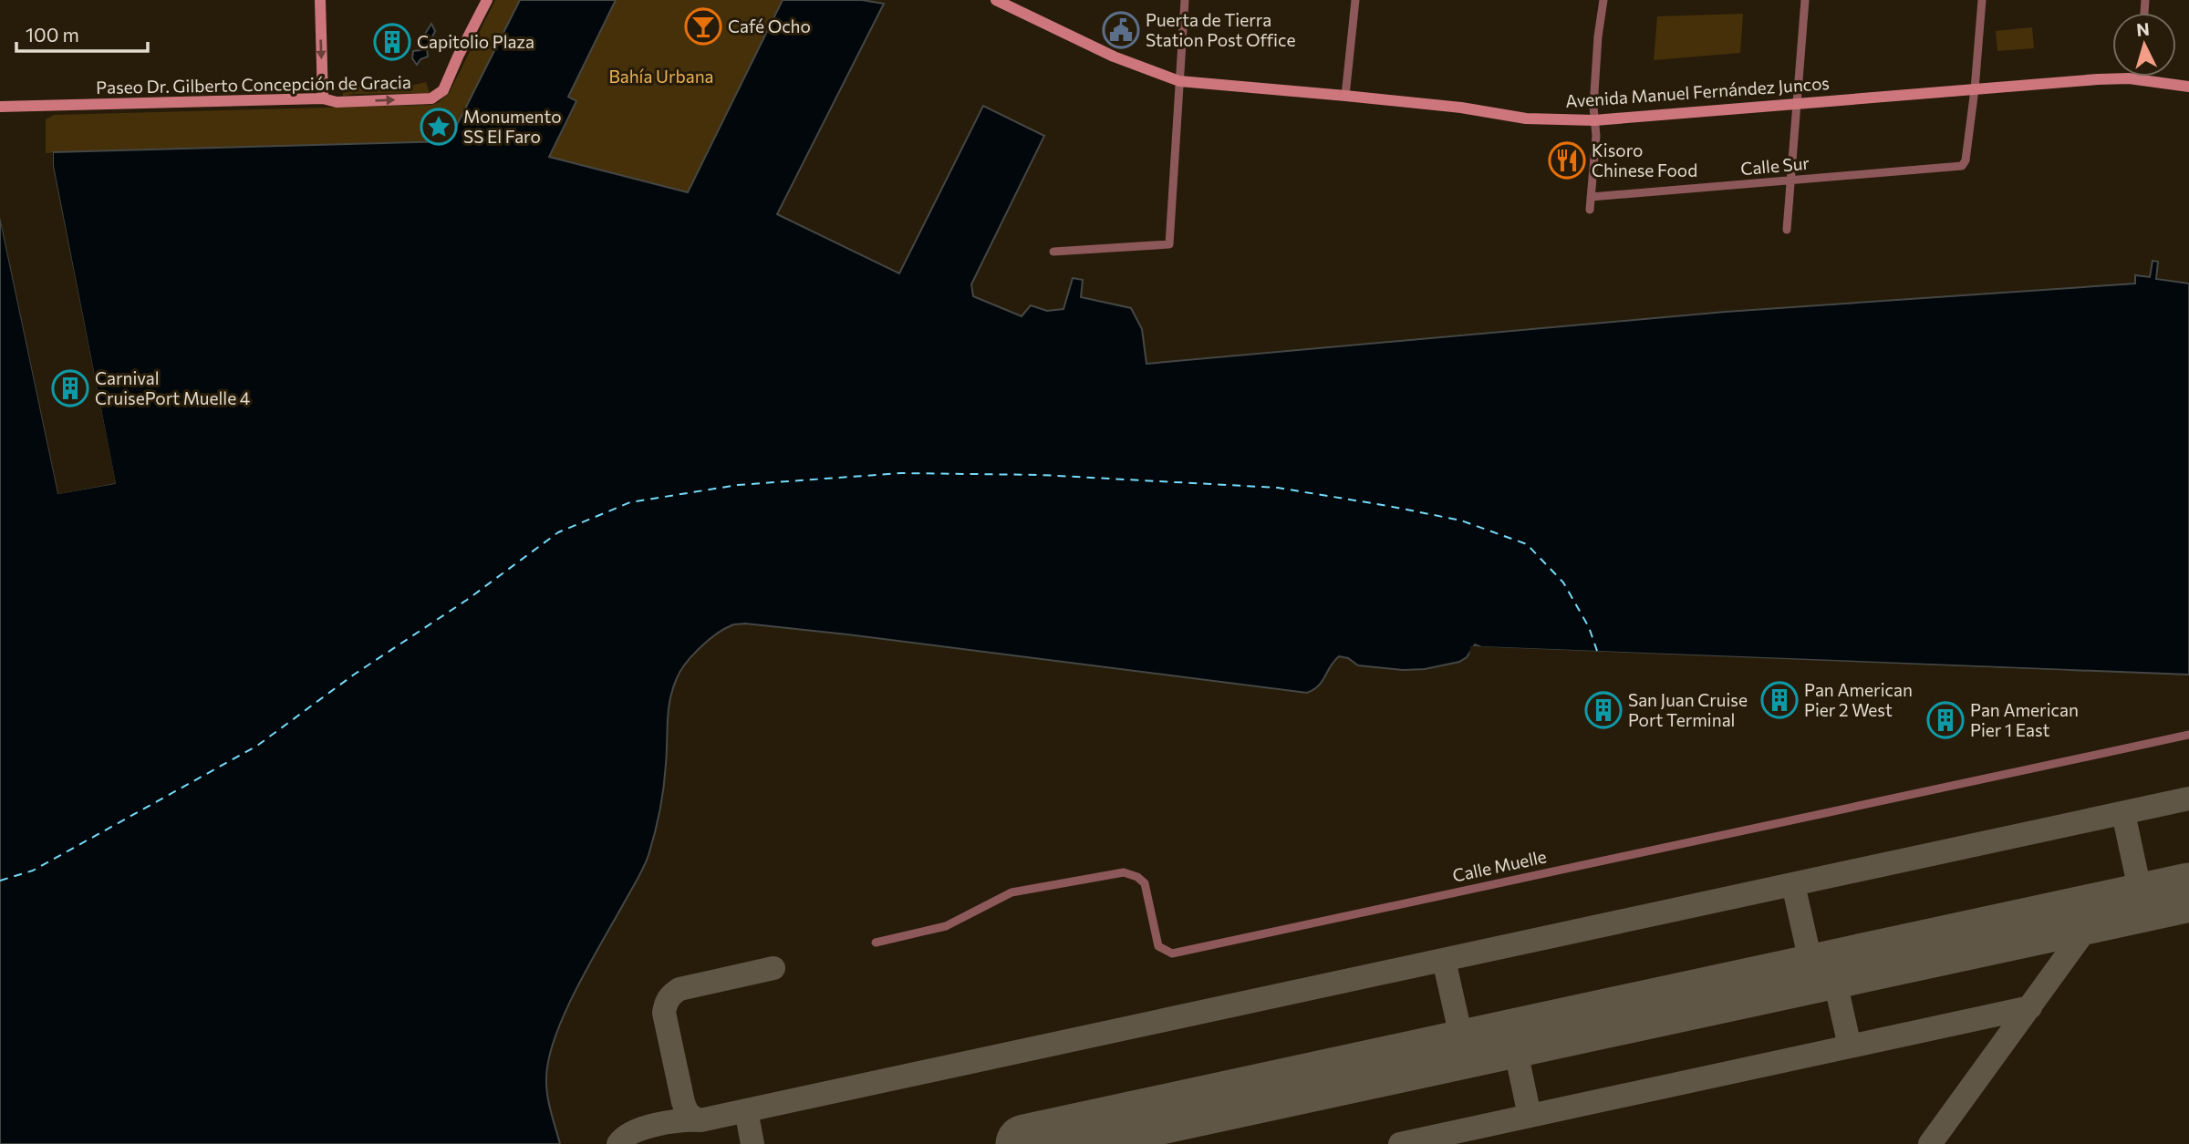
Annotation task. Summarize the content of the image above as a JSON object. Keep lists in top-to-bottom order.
{
  "streets": {
    "main road": ["Paseo Dr. Gilberto Concepción de Gracia", "Avenida Manuel Fernández Juncos"],
    "street": ["Calle Sur", "Calle Muelle"]
  },
  "crossings": [
    ["Avenida Manuel Fernández Juncos", "Calle Sur"]
  ],
  "one_way": ["Paseo Dr. Gilberto Concepción de Gracia"],
  "parks": ["Bahía Urbana"],
  "places": {
    "bar": ["Café Ocho"],
    "public building": ["Puerta de Tierra Station Post Office"],
    "building": [
      "Capitolio Plaza",
      "Carnival CruisePort Muelle 4",
      "Pan American Pier 2 West",
      "San Juan Cruise Port Terminal",
      "Pan American Pier 1 East"
    ],
    "place": ["Monumento SS El Faro"],
    "restaurant": ["Kisoro Chinese Food"]
  },
  "scale_bar": "100 m",
  "north": "top"
}
